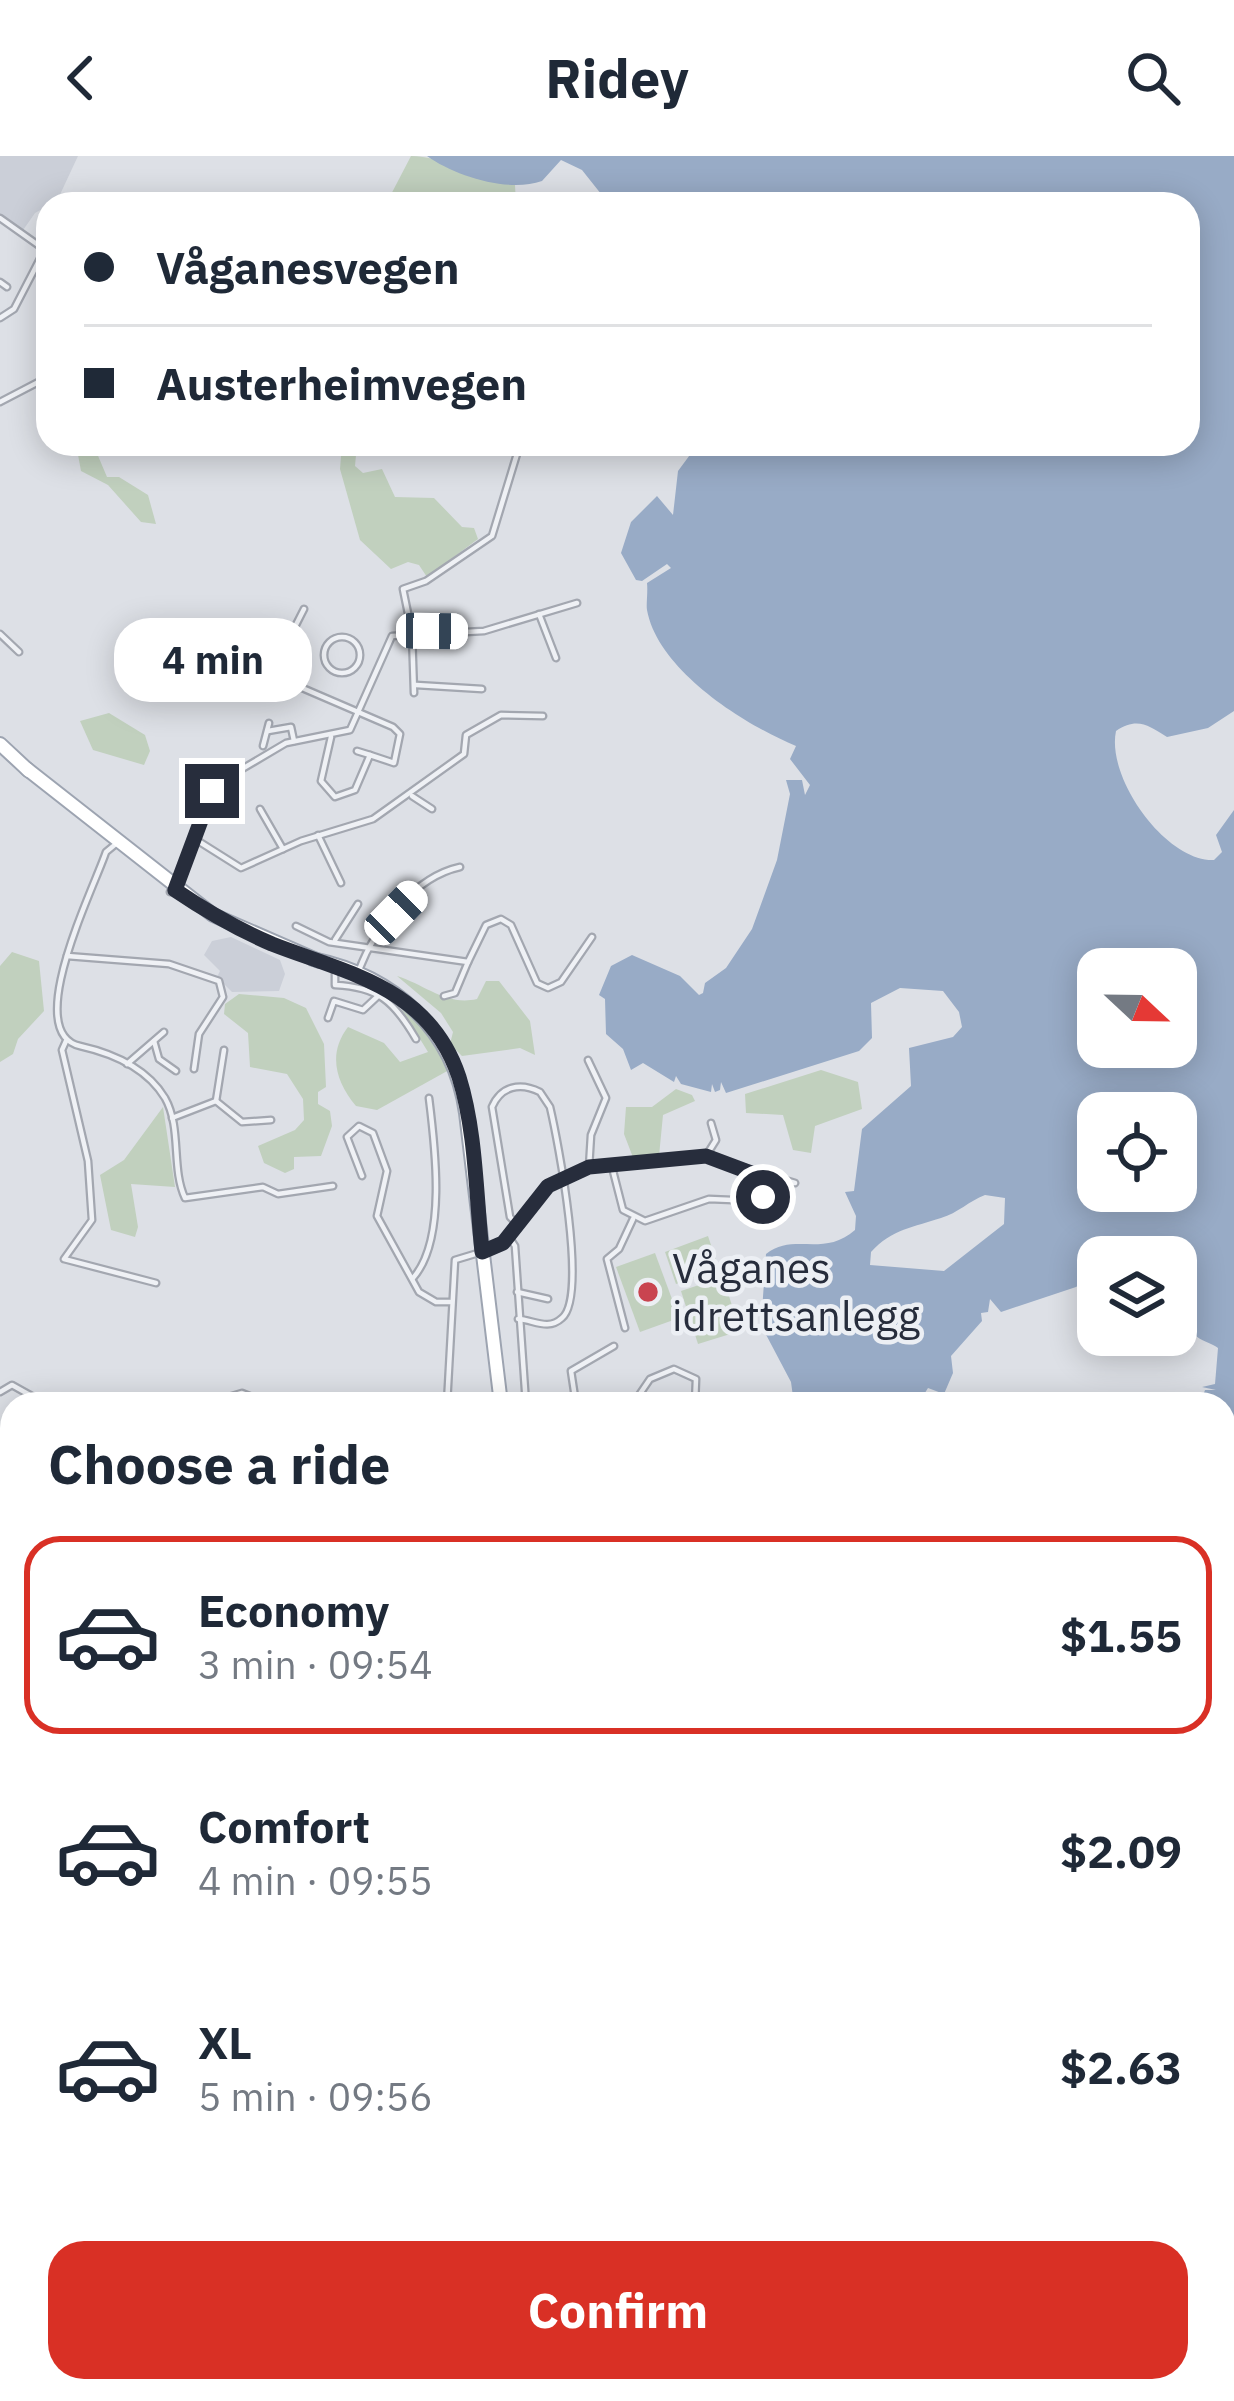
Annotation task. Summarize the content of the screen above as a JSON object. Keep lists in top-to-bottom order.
{
  "places": ["Våganes idrettsanlegg"],
  "north": "right",
  "page": {
    "header": "Ridey",
    "banner": ["Våganesvegen", "Austerheimvegen"],
    "bubble": "4 min",
    "heading": "Choose a ride",
    "list": [
      {
        "name": "Economy",
        "note": "3 min · 09:54",
        "value": "$1.55"
      },
      {
        "name": "Comfort",
        "note": "4 min · 09:55",
        "value": "$2.09"
      },
      {
        "name": "XL",
        "note": "5 min · 09:56",
        "value": "$2.63"
      }
    ],
    "buttons": "Confirm"
  }
}
